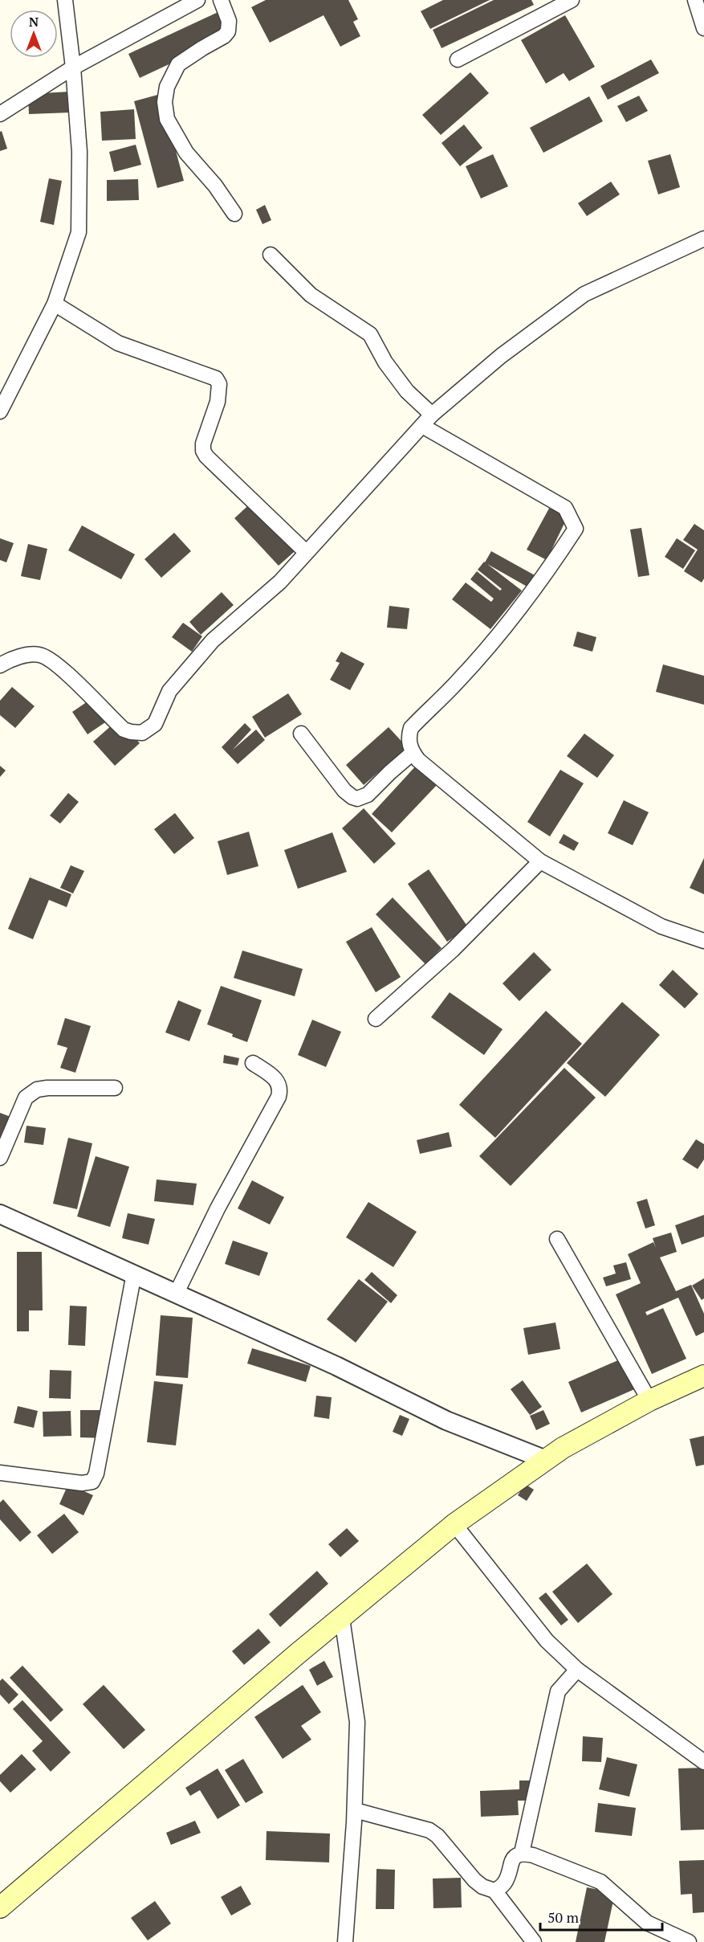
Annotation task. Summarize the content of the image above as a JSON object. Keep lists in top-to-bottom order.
{
  "scale_bar": "50 m",
  "north": "top"
}
